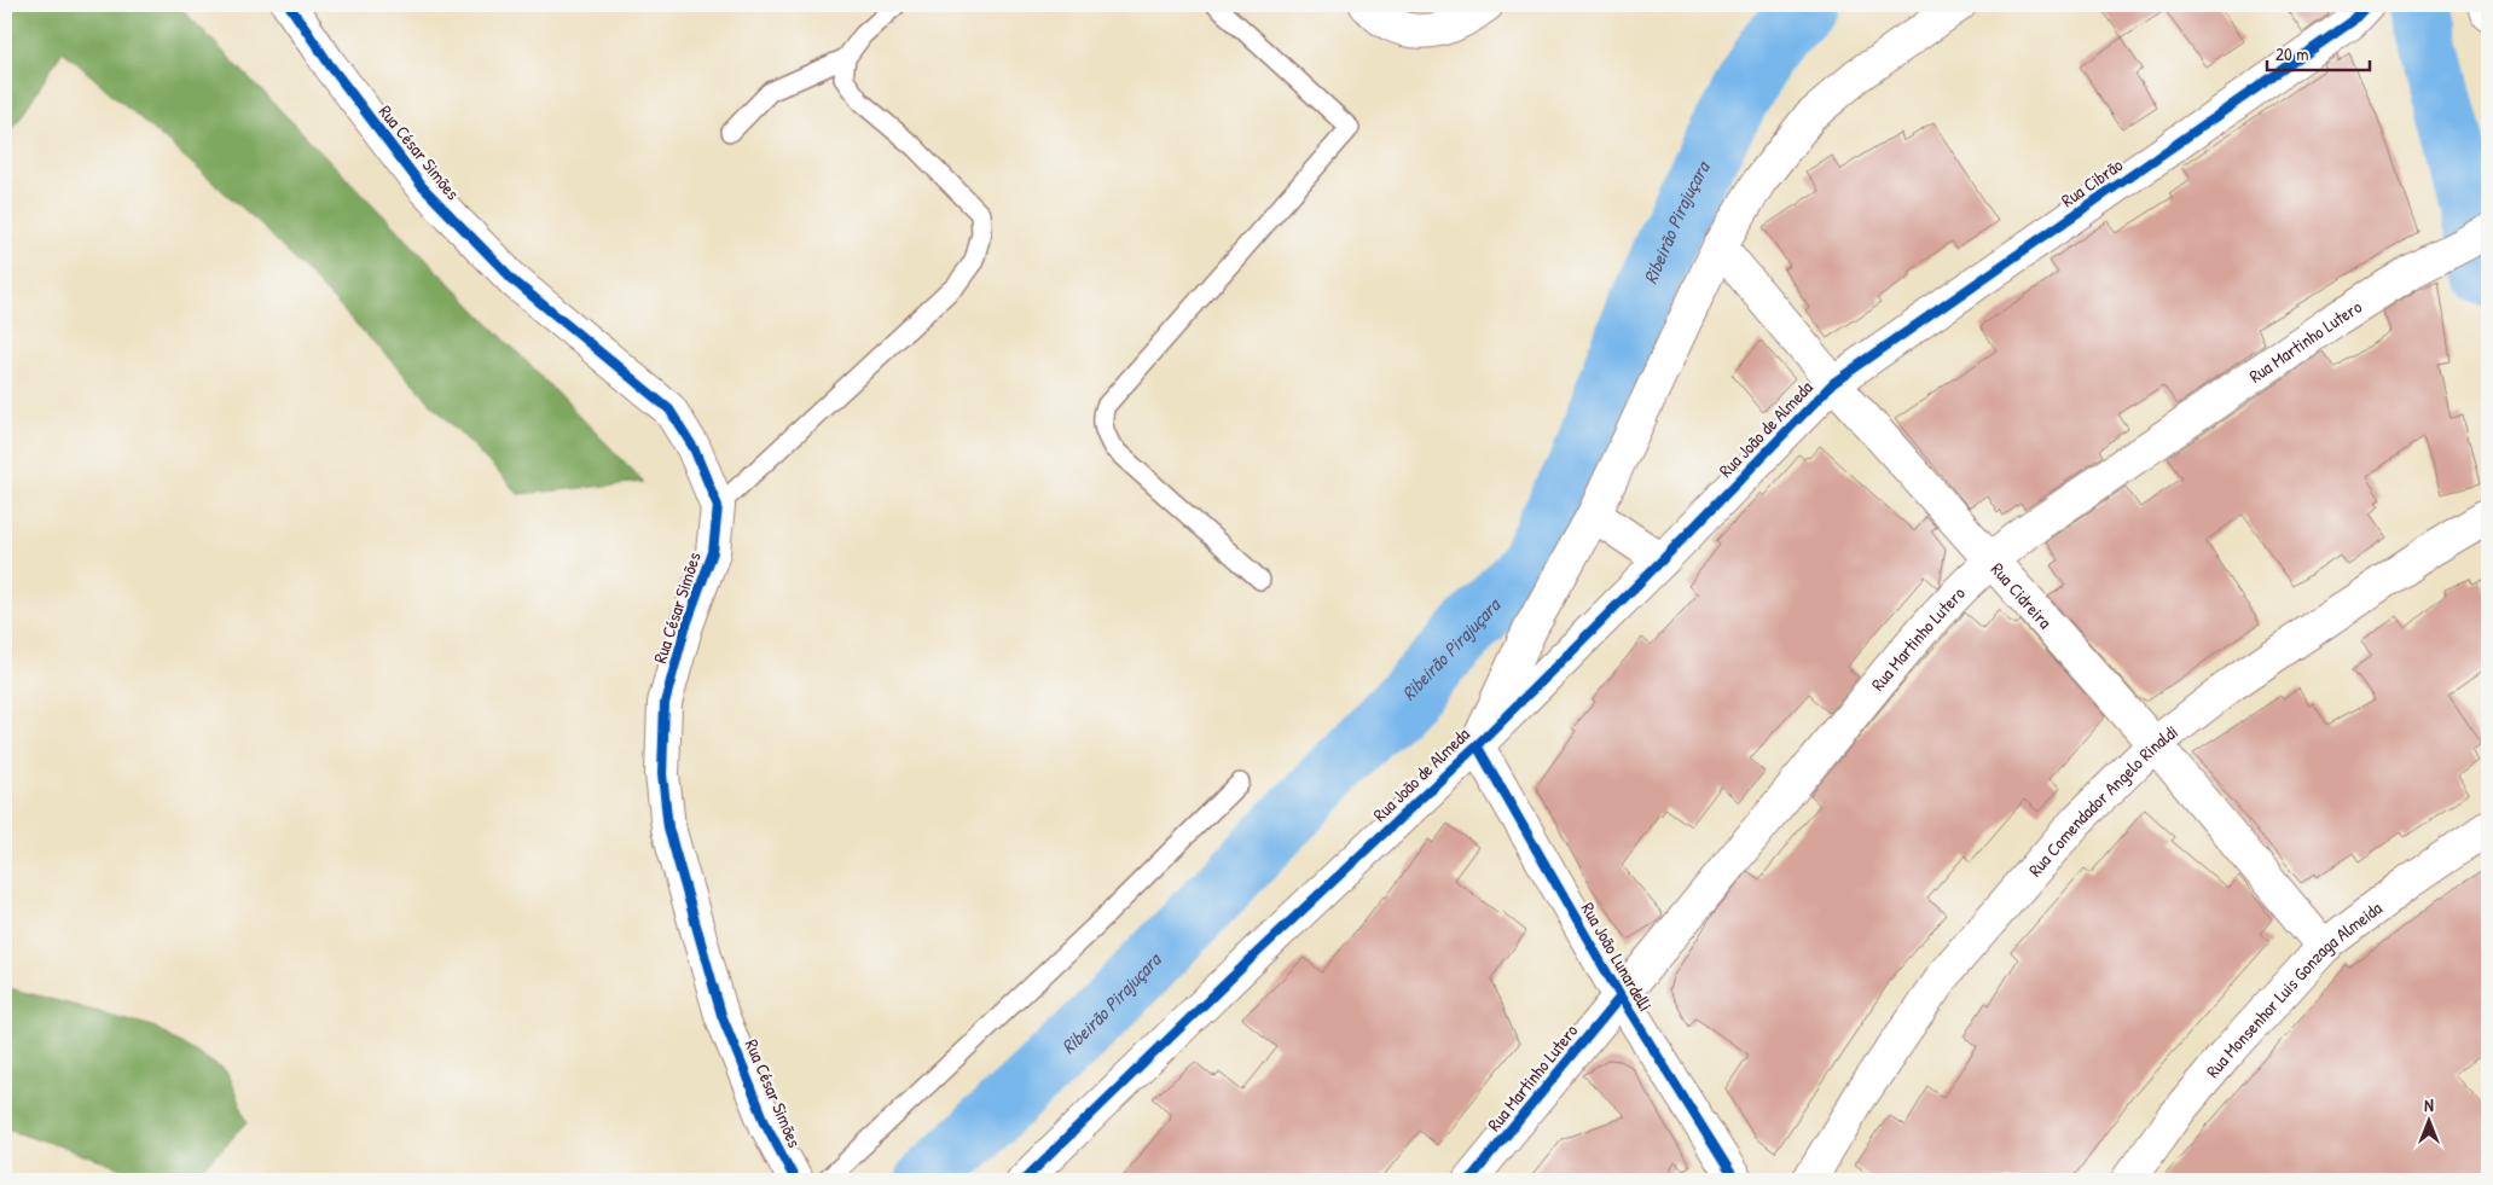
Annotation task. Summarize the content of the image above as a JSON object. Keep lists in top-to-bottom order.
{
  "streets": {
    "street": [
      "Rua César Simões",
      "Rua Cibrão",
      "Rua Martinho Lutero",
      "Rua João de Almeda",
      "Rua Cidreira",
      "Rua Comendador Angelo Rinaldi",
      "Rua João Lunardelli",
      "Rua Monsenhor Luis Gonzaga Almeida"
    ]
  },
  "crossings": [
    ["Rua Cibrão", "Rua João de Almeda"],
    ["Rua Cibrão", "Rua Cidreira"],
    ["Rua Martinho Lutero", "Rua Cidreira"],
    ["Rua Martinho Lutero", "Rua João Lunardelli"],
    ["Rua João de Almeda", "Rua Cidreira"],
    ["Rua João de Almeda", "Rua João Lunardelli"],
    ["Rua Cidreira", "Rua Comendador Angelo Rinaldi"],
    ["Rua Cidreira", "Rua Monsenhor Luis Gonzaga Almeida"]
  ],
  "water": ["Ribeirão Pirajuçara"],
  "scale_bar": "20 m",
  "north": "top"
}
